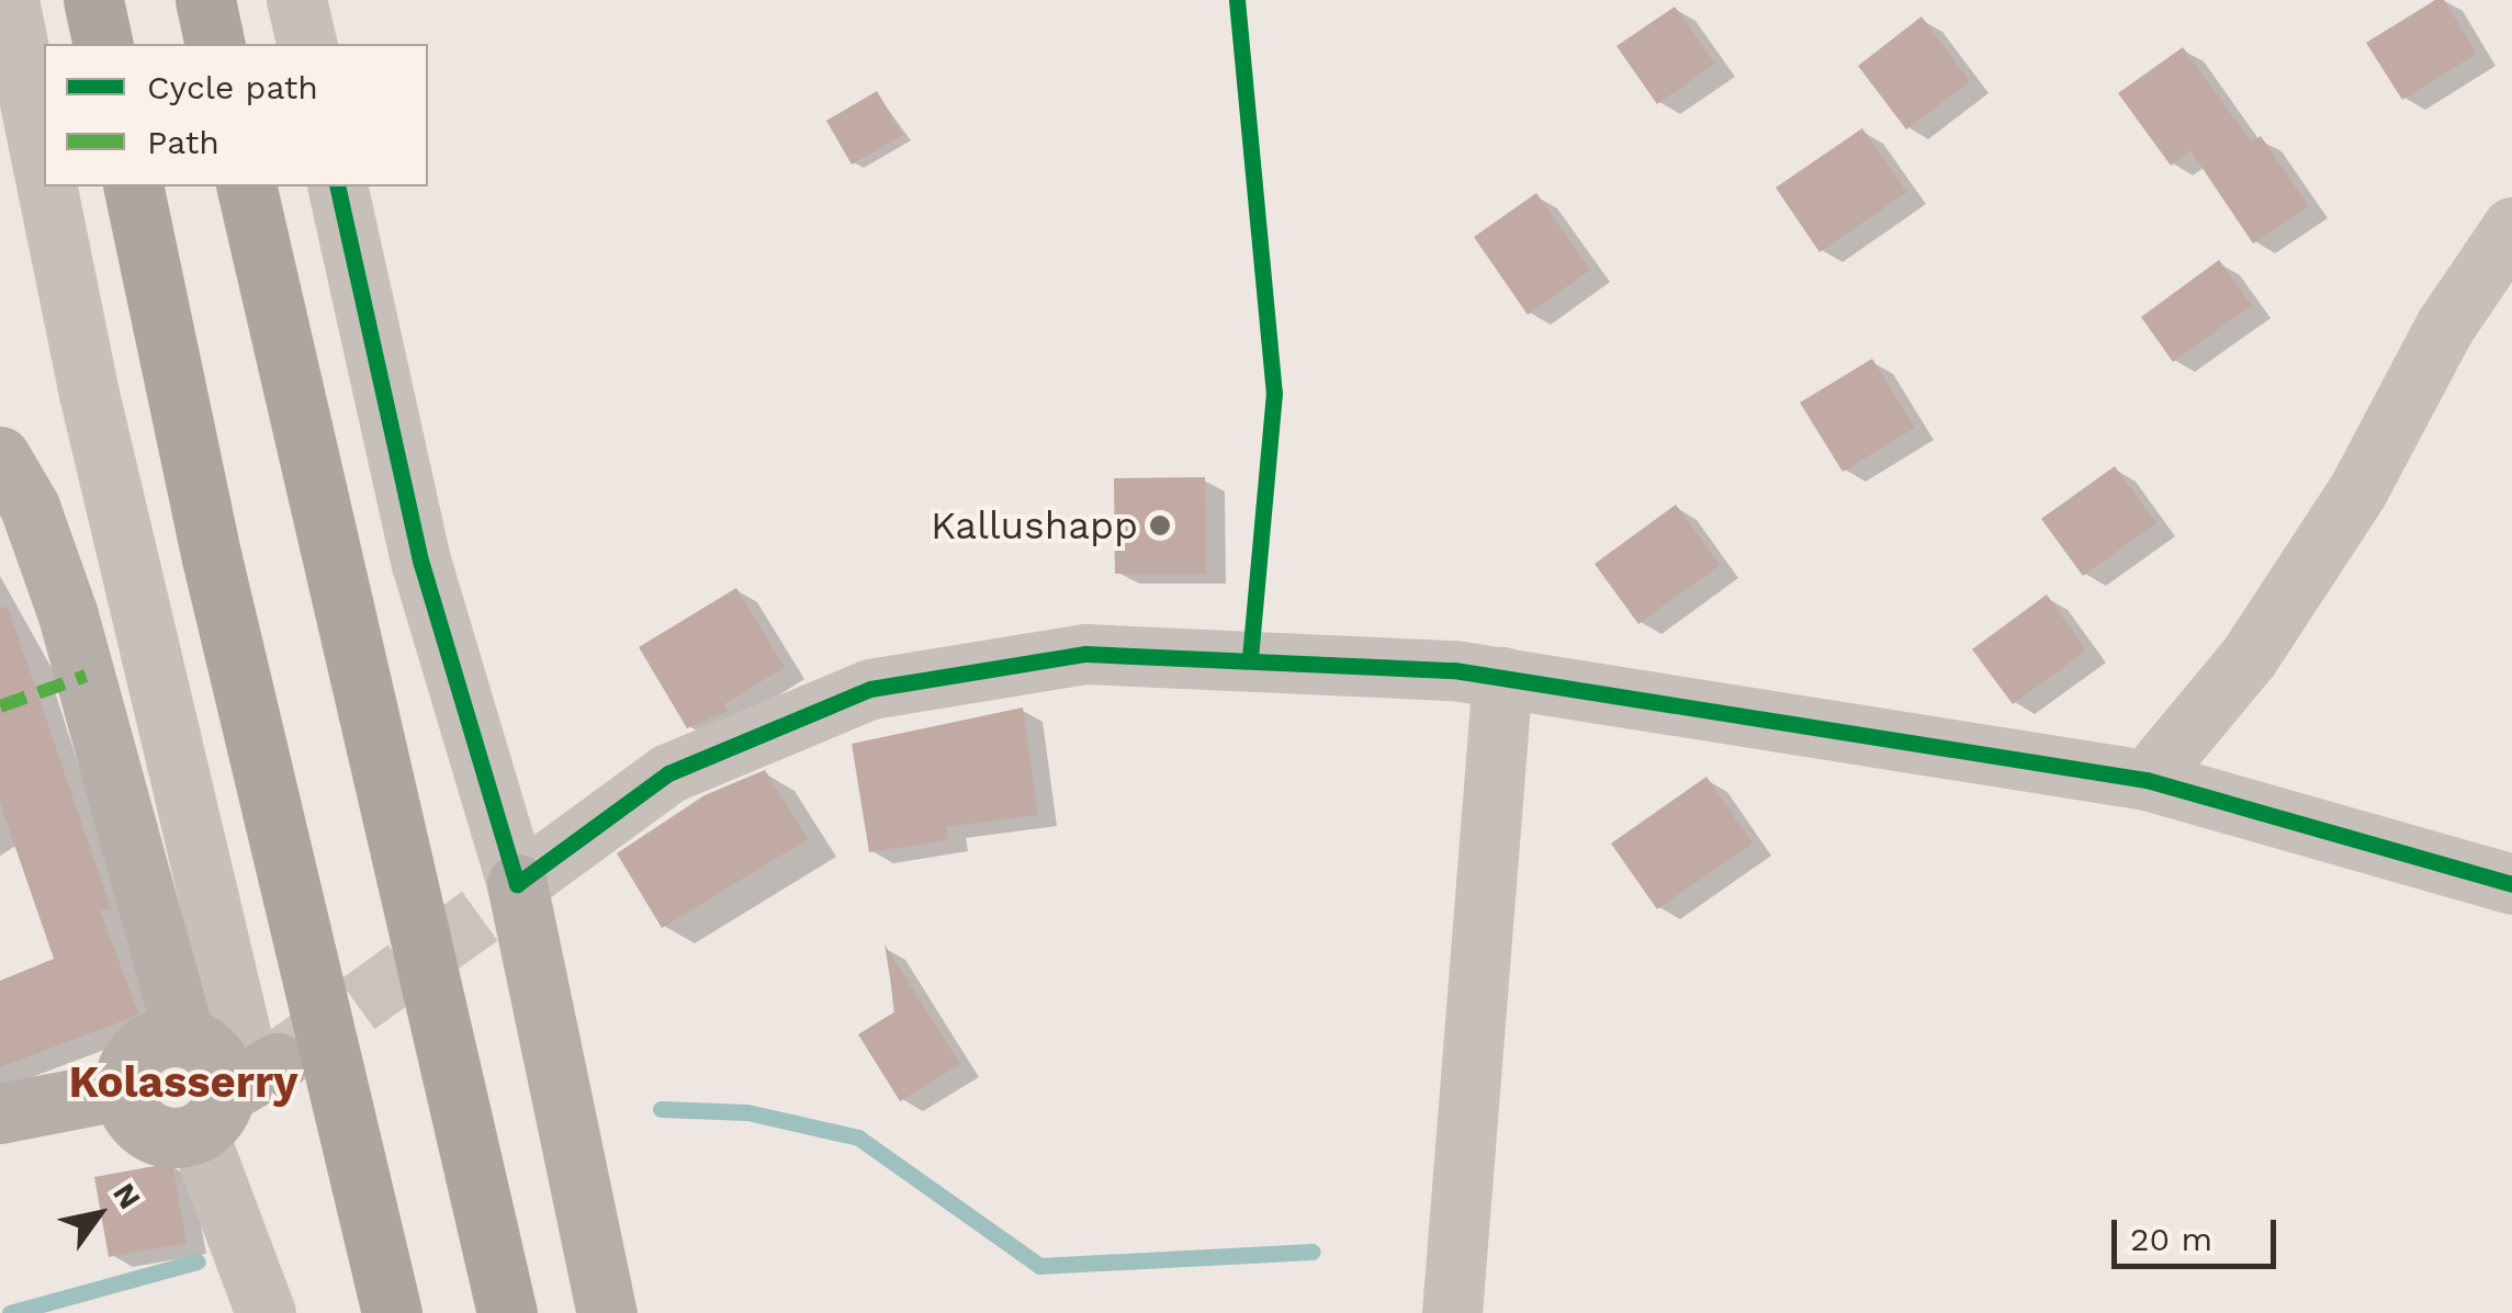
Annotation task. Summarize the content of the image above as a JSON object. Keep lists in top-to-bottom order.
{
  "districts": ["Kolasserry"],
  "places": ["Kallushapp"],
  "legend": ["Cycle path", "Path"],
  "scale_bar": "20 m",
  "north": "top right"
}
